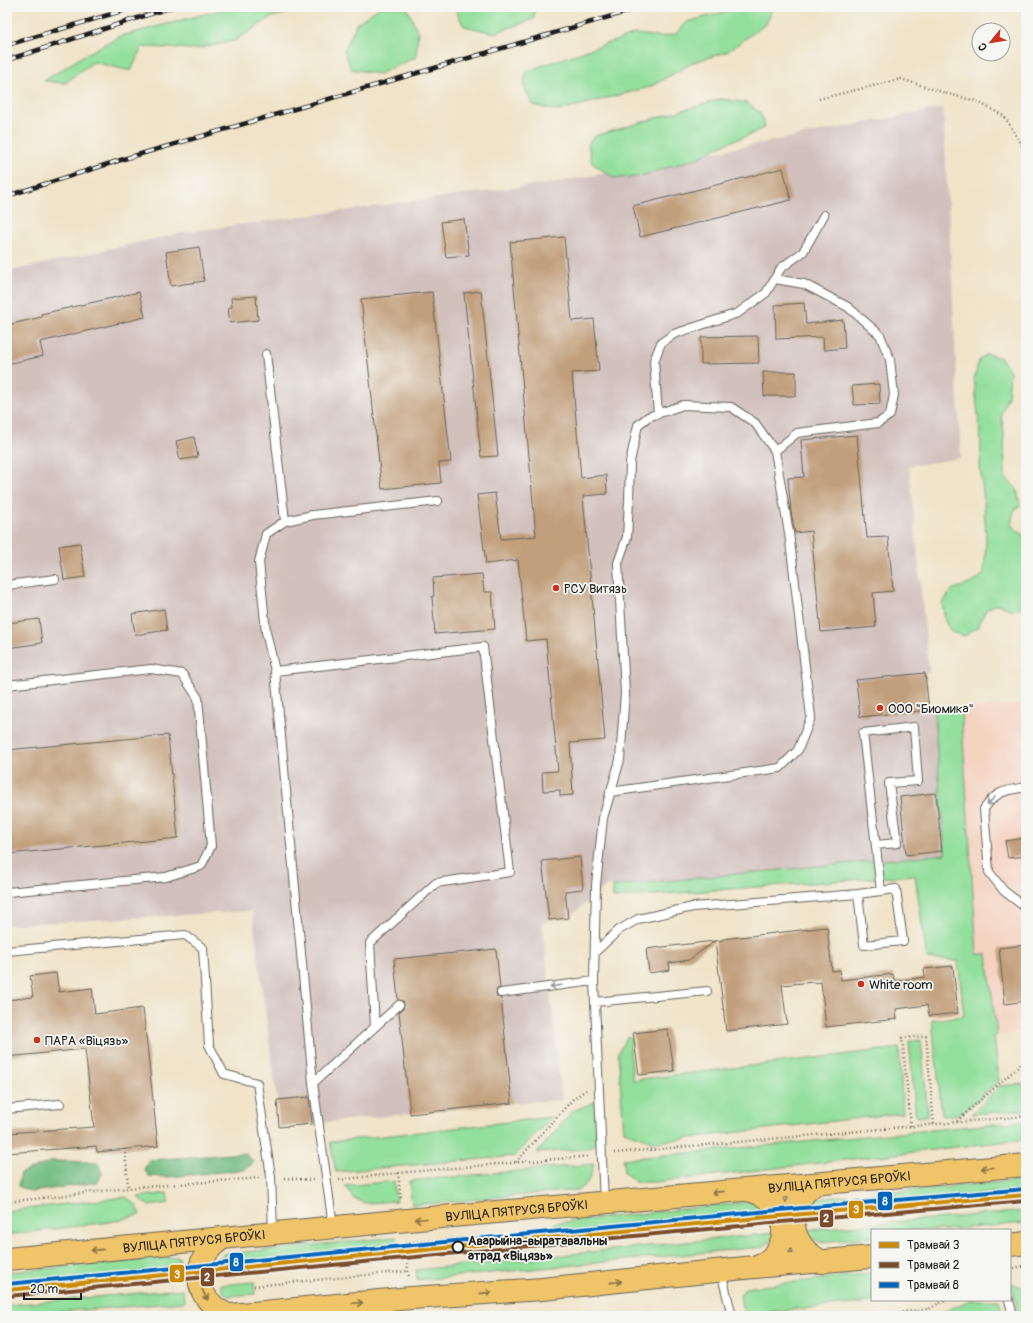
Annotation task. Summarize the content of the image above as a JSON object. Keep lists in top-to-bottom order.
{
  "streets": {
    "main road": ["ВУЛІЦА ПЯТРУСЯ БРОЎКІ"]
  },
  "places": [
    "РСУ Витязь",
    "ООО \"Биомика\"",
    "White room",
    "ПАРА «Віцязь»",
    "Аварыйна-выратавальны атрад «Віцязь»"
  ],
  "lines": ["tram line 8", "tram line 3", "tram line 2"],
  "legend": ["Трамвай 3", "Трамвай 2", "Трамвай 8"],
  "scale_bar": "20 m",
  "north": "bottom left"
}
